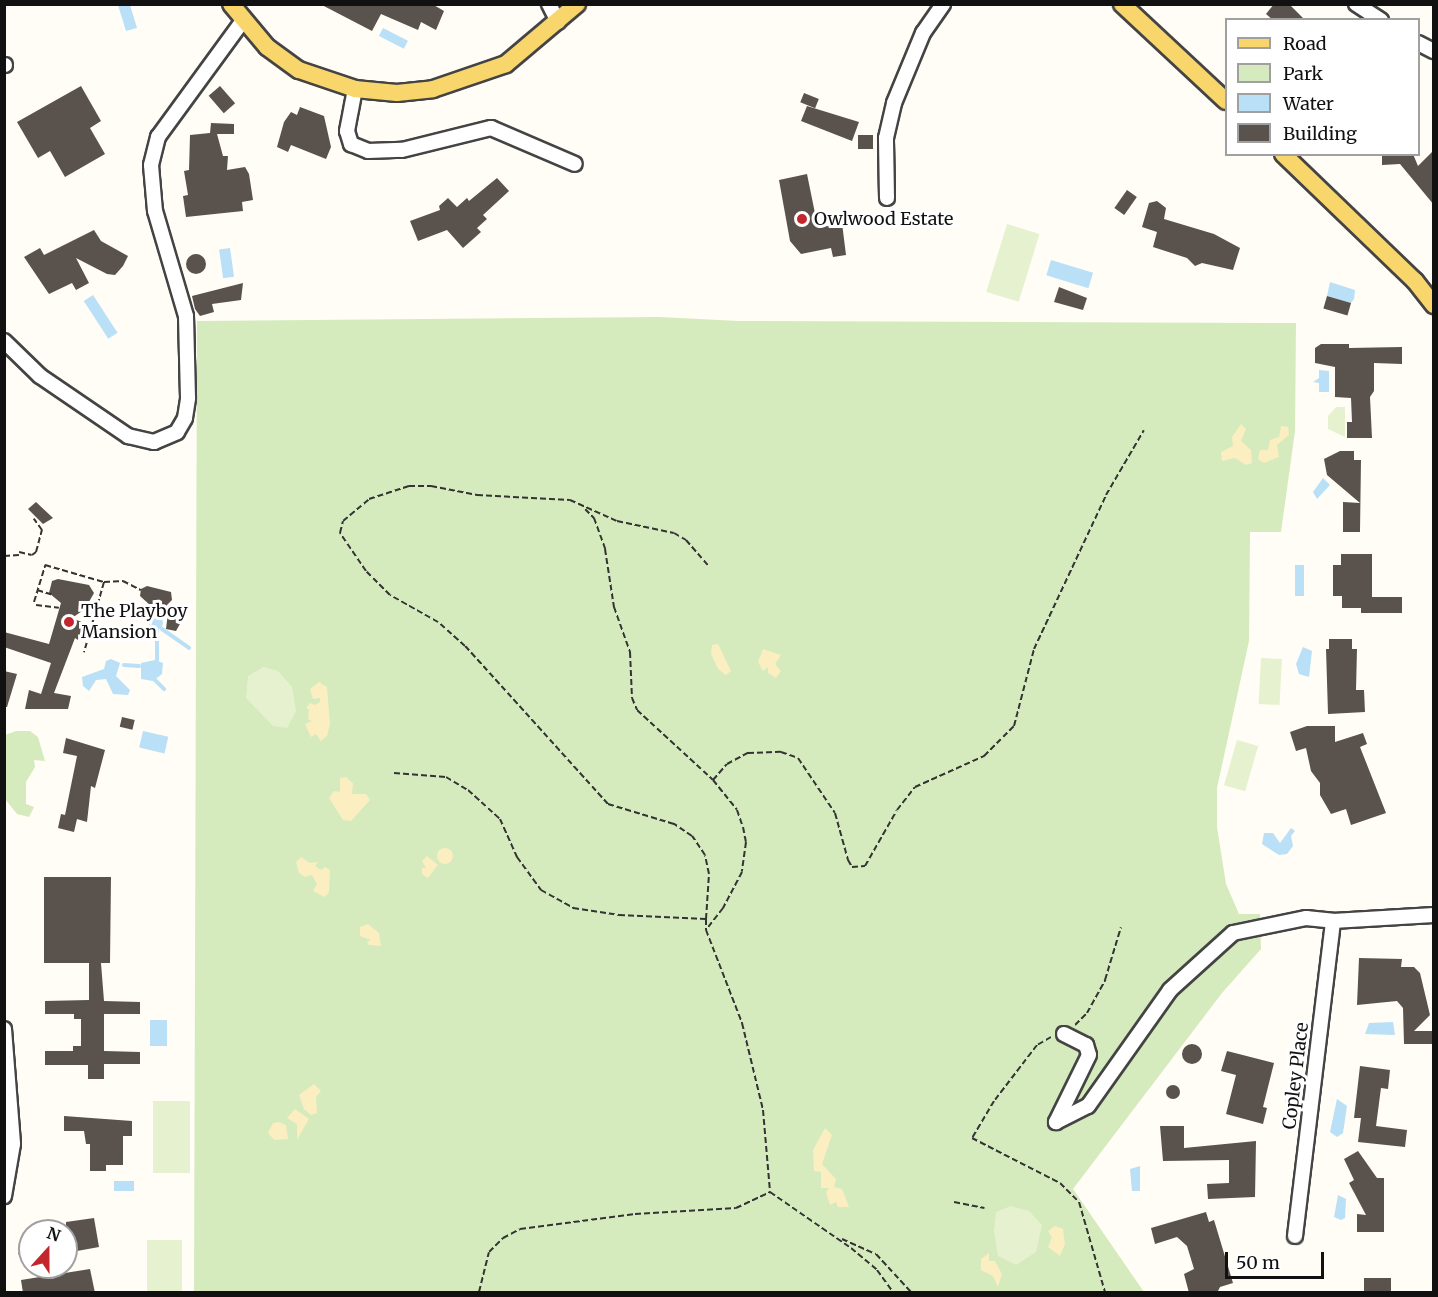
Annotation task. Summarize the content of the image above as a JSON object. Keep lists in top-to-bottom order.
{
  "streets": {
    "street": ["Copley Place"]
  },
  "places": ["Owlwood Estate", "The Playboy Mansion"],
  "legend": [
    "Road",
    "Park",
    "Water",
    "Building"
  ],
  "scale_bar": "50 m",
  "north": "top"
}
